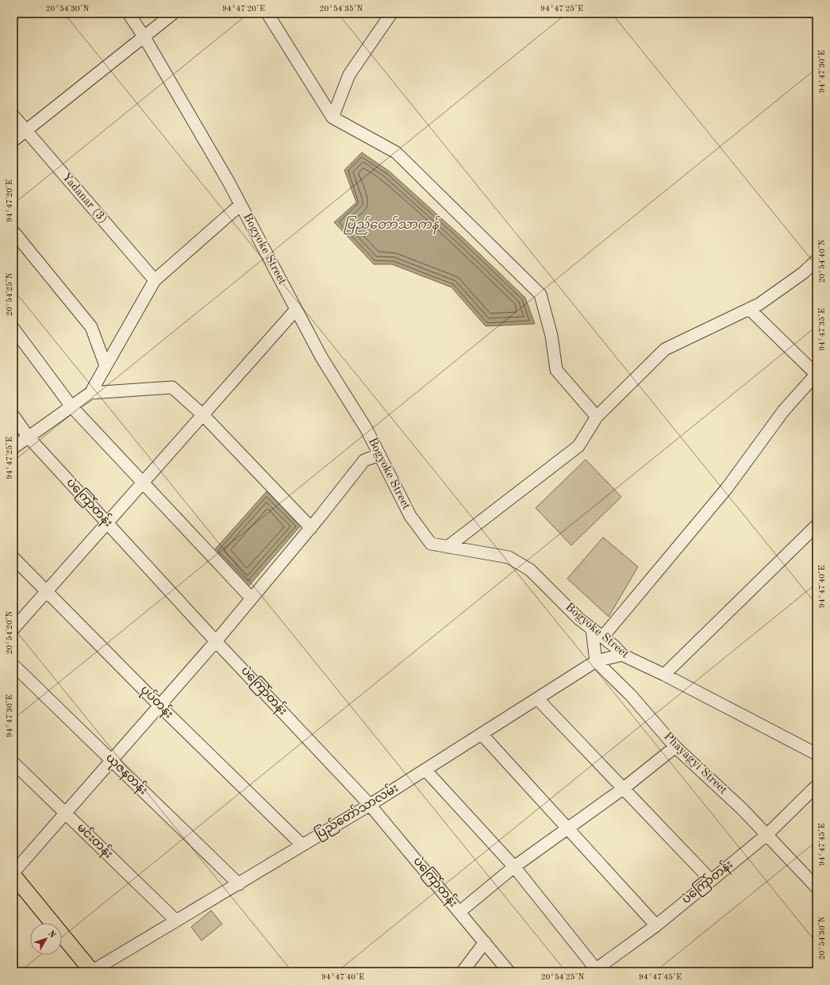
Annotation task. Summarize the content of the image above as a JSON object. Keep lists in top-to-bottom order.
{
  "streets": {
    "street": [
      "Yadanar (3)",
      "Bogyoke Street",
      "ပဲကြော်တန်း",
      "ပုပ်တန်း",
      "Phayagyi Street",
      "ယုဇနတန်း",
      "ပြည်တော်သာလမ်း",
      "မင်းတန်း"
    ]
  },
  "crossings": [
    ["Bogyoke Street", "ပြည်တော်သာလမ်း"],
    ["ပဲကြော်တန်း", "Phayagyi Street"],
    ["ပဲကြော်တန်း", "ပြည်တော်သာလမ်း"],
    ["ပုပ်တန်း", "ပြည်တော်သာလမ်း"],
    ["Phayagyi Street", "ပြည်တော်သာလမ်း"],
    ["ယုဇနတန်း", "ပြည်တော်သာလမ်း"],
    ["ပြည်တော်သာလမ်း", "မင်းတန်း"]
  ],
  "water": ["ပြည်တော်သာကန်"],
  "north": "top right",
  "coordinates": [
    "20°54'30\"N",
    "94°47'20\"E",
    "20°54'35\"N",
    "94°47'25\"E",
    "94°47'30\"E",
    "20°54'40\"N",
    "20°54'25\"N",
    "94°47'35\"E",
    "94°47'40\"E",
    "20°54'20\"N",
    "94°47'45\"E"
  ]
}
